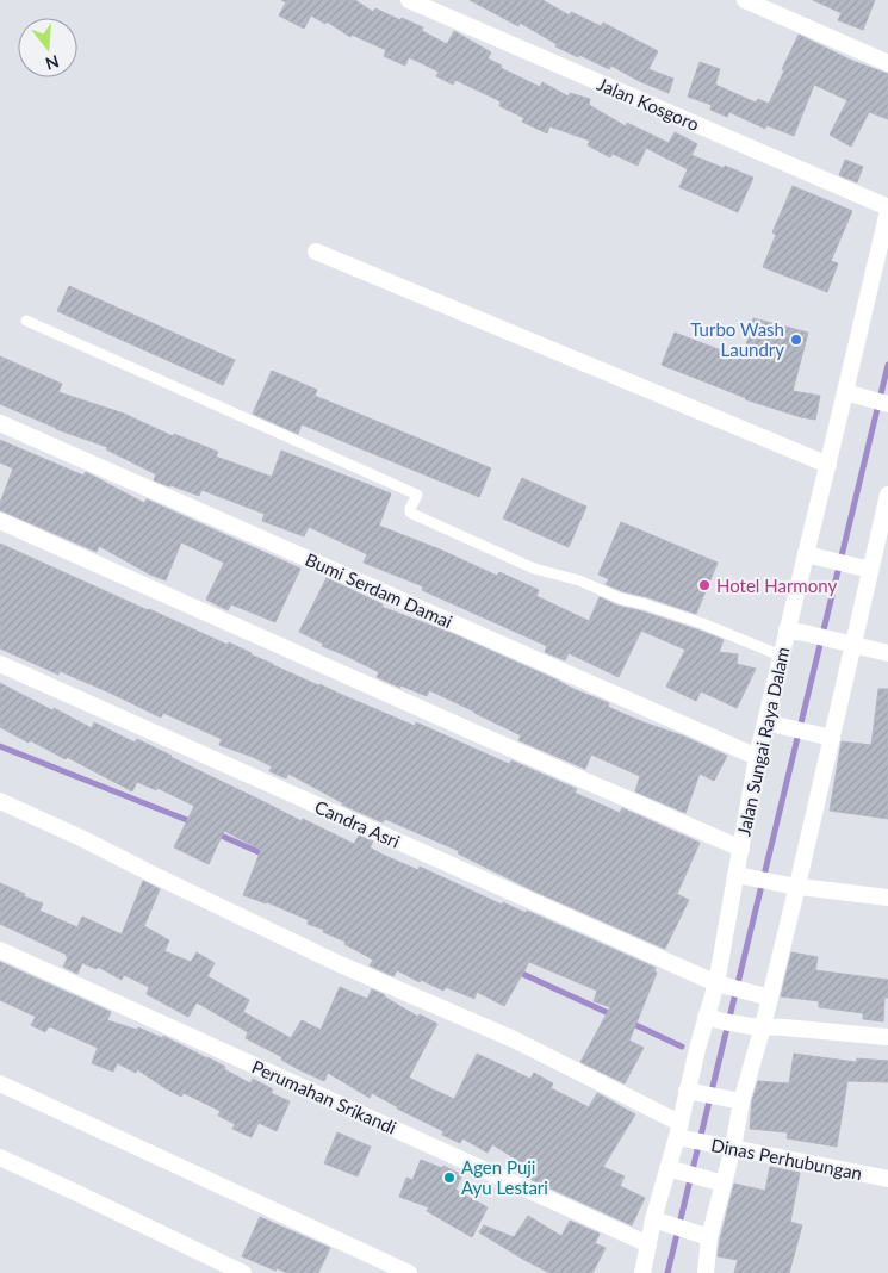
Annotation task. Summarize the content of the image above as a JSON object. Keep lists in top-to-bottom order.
{
  "streets": {
    "street": [
      "Jalan Kosgoro",
      "Bumi Serdam Damai",
      "Jalan Sungai Raya Dalam",
      "Candra Asri",
      "Perumahan Srikandi",
      "Dinas Perhubungan"
    ]
  },
  "crossings": [
    ["Jalan Kosgoro", "Jalan Sungai Raya Dalam"],
    ["Bumi Serdam Damai", "Jalan Sungai Raya Dalam"],
    ["Jalan Sungai Raya Dalam", "Candra Asri"],
    ["Jalan Sungai Raya Dalam", "Perumahan Srikandi"],
    ["Jalan Sungai Raya Dalam", "Dinas Perhubungan"]
  ],
  "places": ["Turbo Wash Laundry", "Hotel Harmony", "Agen Puji Ayu Lestari"],
  "north": "bottom"
}
